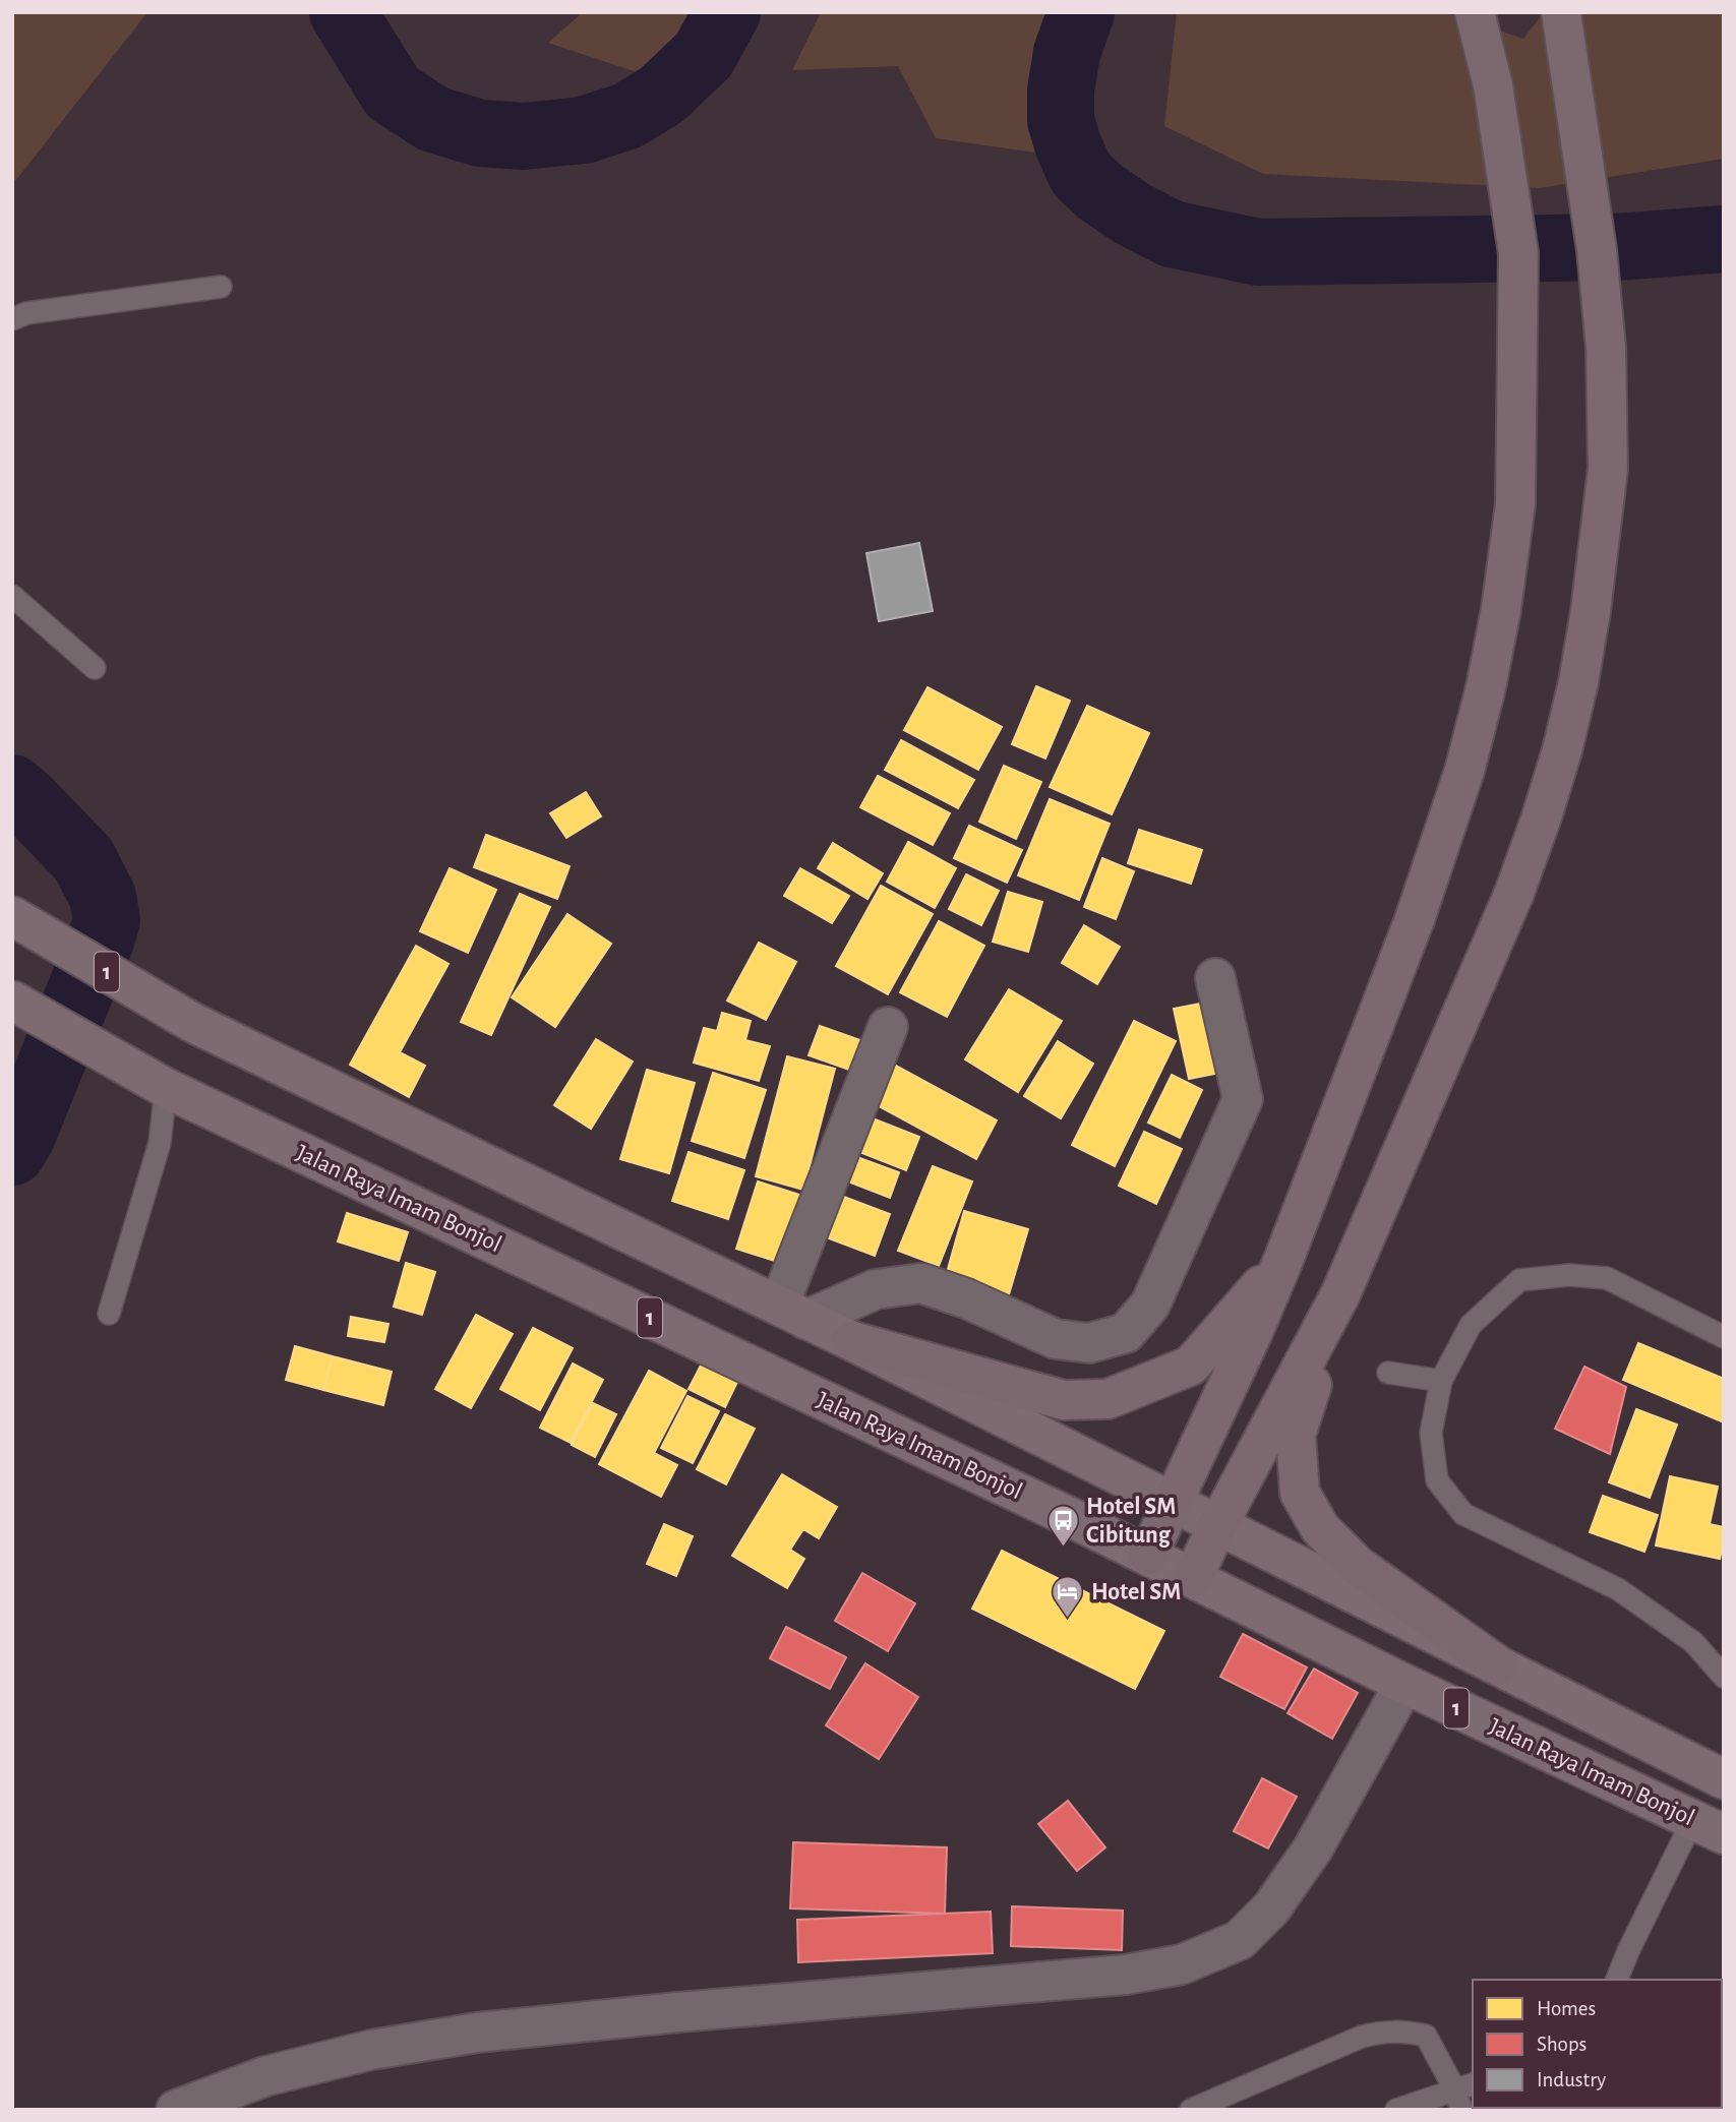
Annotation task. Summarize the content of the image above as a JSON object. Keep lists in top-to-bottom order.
{
  "streets": {
    "highway": ["1", "Jalan Raya Imam Bonjol"]
  },
  "crossings": [
    ["1", "Jalan Raya Imam Bonjol"]
  ],
  "places": {
    "bus stop": ["Hotel SM Cibitung"],
    "hotel": ["Hotel SM"]
  },
  "legend": ["Homes", "Shops", "Industry"]
}
